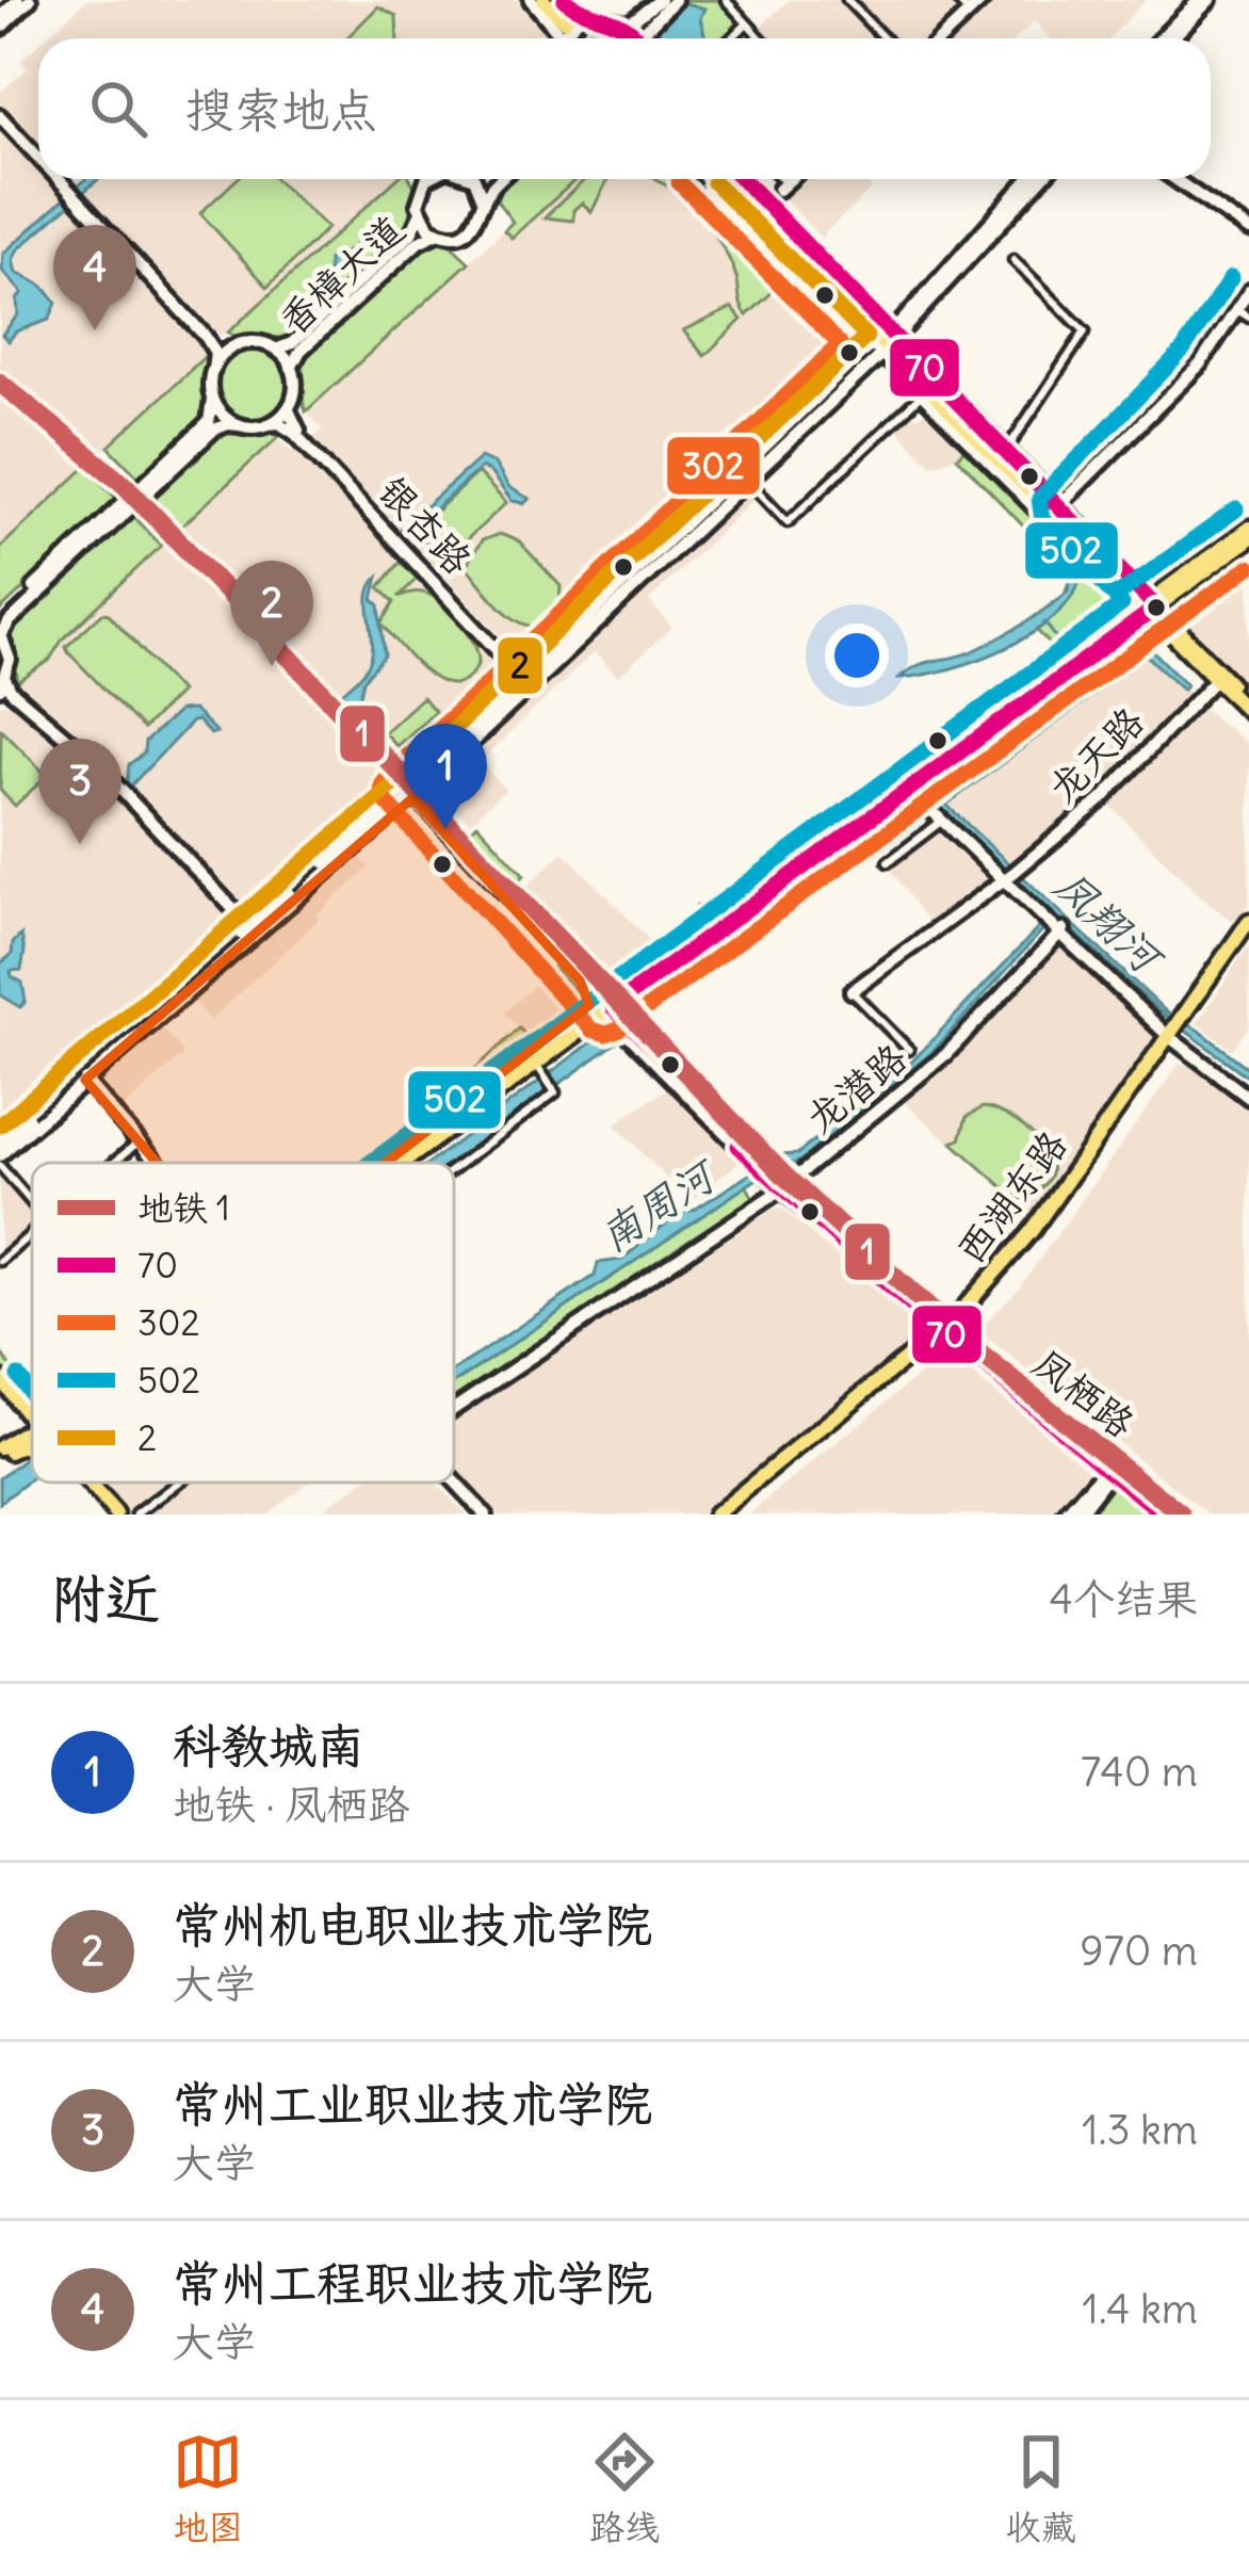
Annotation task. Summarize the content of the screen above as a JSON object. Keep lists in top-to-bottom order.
{
  "streets": {
    "main road": ["西湖东路"],
    "street": [
      "香樟大道",
      "银杏路",
      "龙天路",
      "龙潜路",
      "凤栖路"
    ]
  },
  "crossings": [
    ["香樟大道", "银杏路"],
    ["龙潜路", "凤栖路"],
    ["西湖东路", "凤栖路"]
  ],
  "water": ["凤翔河", "南周河"],
  "lines": [
    "transit line 70",
    "transit line 302",
    "transit line 2",
    "transit line 502",
    "metro line 1"
  ],
  "legend": [
    "地铁 1",
    "70",
    "302",
    "502",
    "2"
  ],
  "page": {
    "search": "搜索地点",
    "pins": [
      "4",
      "2",
      "1",
      "3"
    ],
    "heading": ["附近", "4个结果"],
    "list": [
      {
        "mark": "1",
        "name": "科教城南",
        "note": "地铁 · 凤栖路",
        "value": "740 m"
      },
      {
        "mark": "2",
        "name": "常州机电职业技术学院",
        "note": "大学",
        "value": "970 m"
      },
      {
        "mark": "3",
        "name": "常州工业职业技术学院",
        "note": "大学",
        "value": "1.3 km"
      },
      {
        "mark": "4",
        "name": "常州工程职业技术学院",
        "note": "大学",
        "value": "1.4 km"
      }
    ],
    "nav": ["地图", "路线", "收藏"]
  }
}
